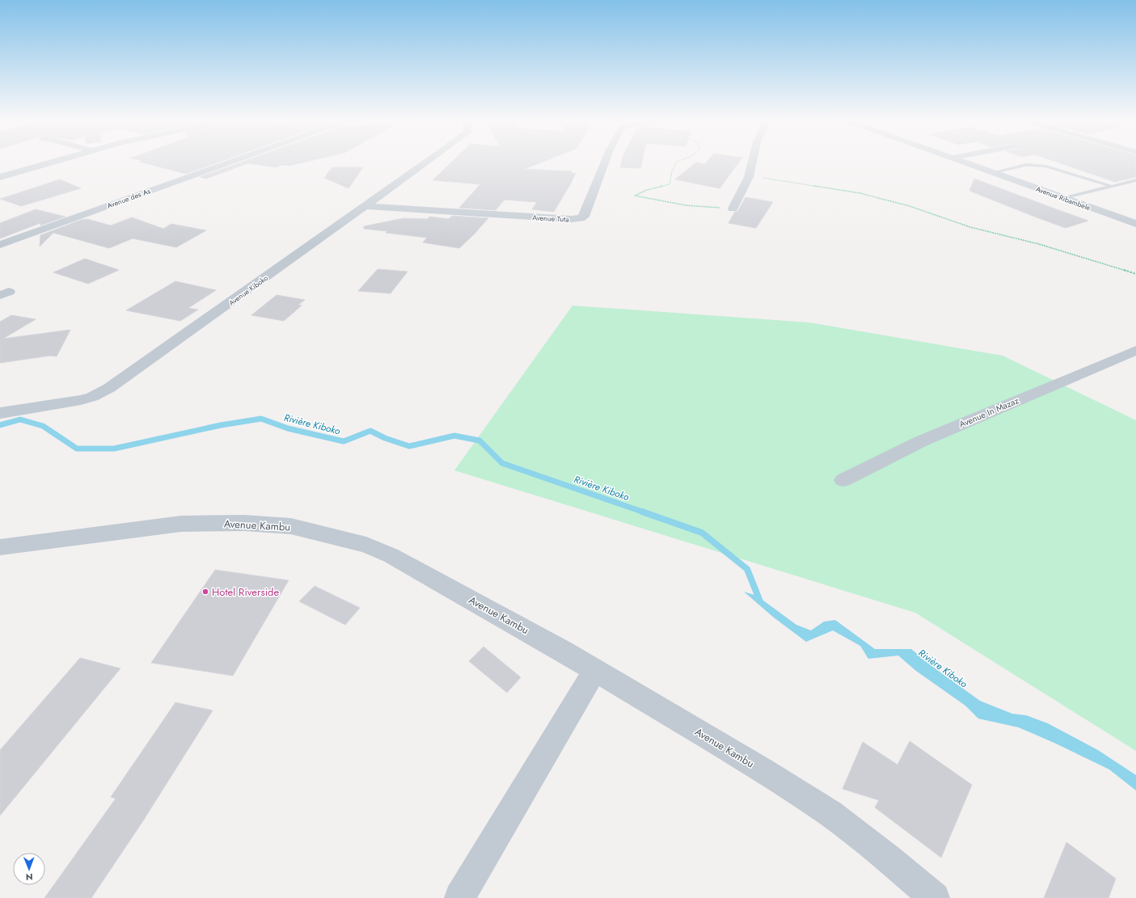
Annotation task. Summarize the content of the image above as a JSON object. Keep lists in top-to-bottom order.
{
  "streets": {
    "street": [
      "Avenue des As",
      "Avenue Ribambele",
      "Avenue Tuta",
      "Avenue Kiboko",
      "Avenue In Mazaz",
      "Avenue Kambu"
    ]
  },
  "crossings": [
    ["Avenue Tuta", "Avenue Kiboko"]
  ],
  "water": ["Rivière Kiboko"],
  "places": ["Hotel Riverside"],
  "north": "bottom"
}
